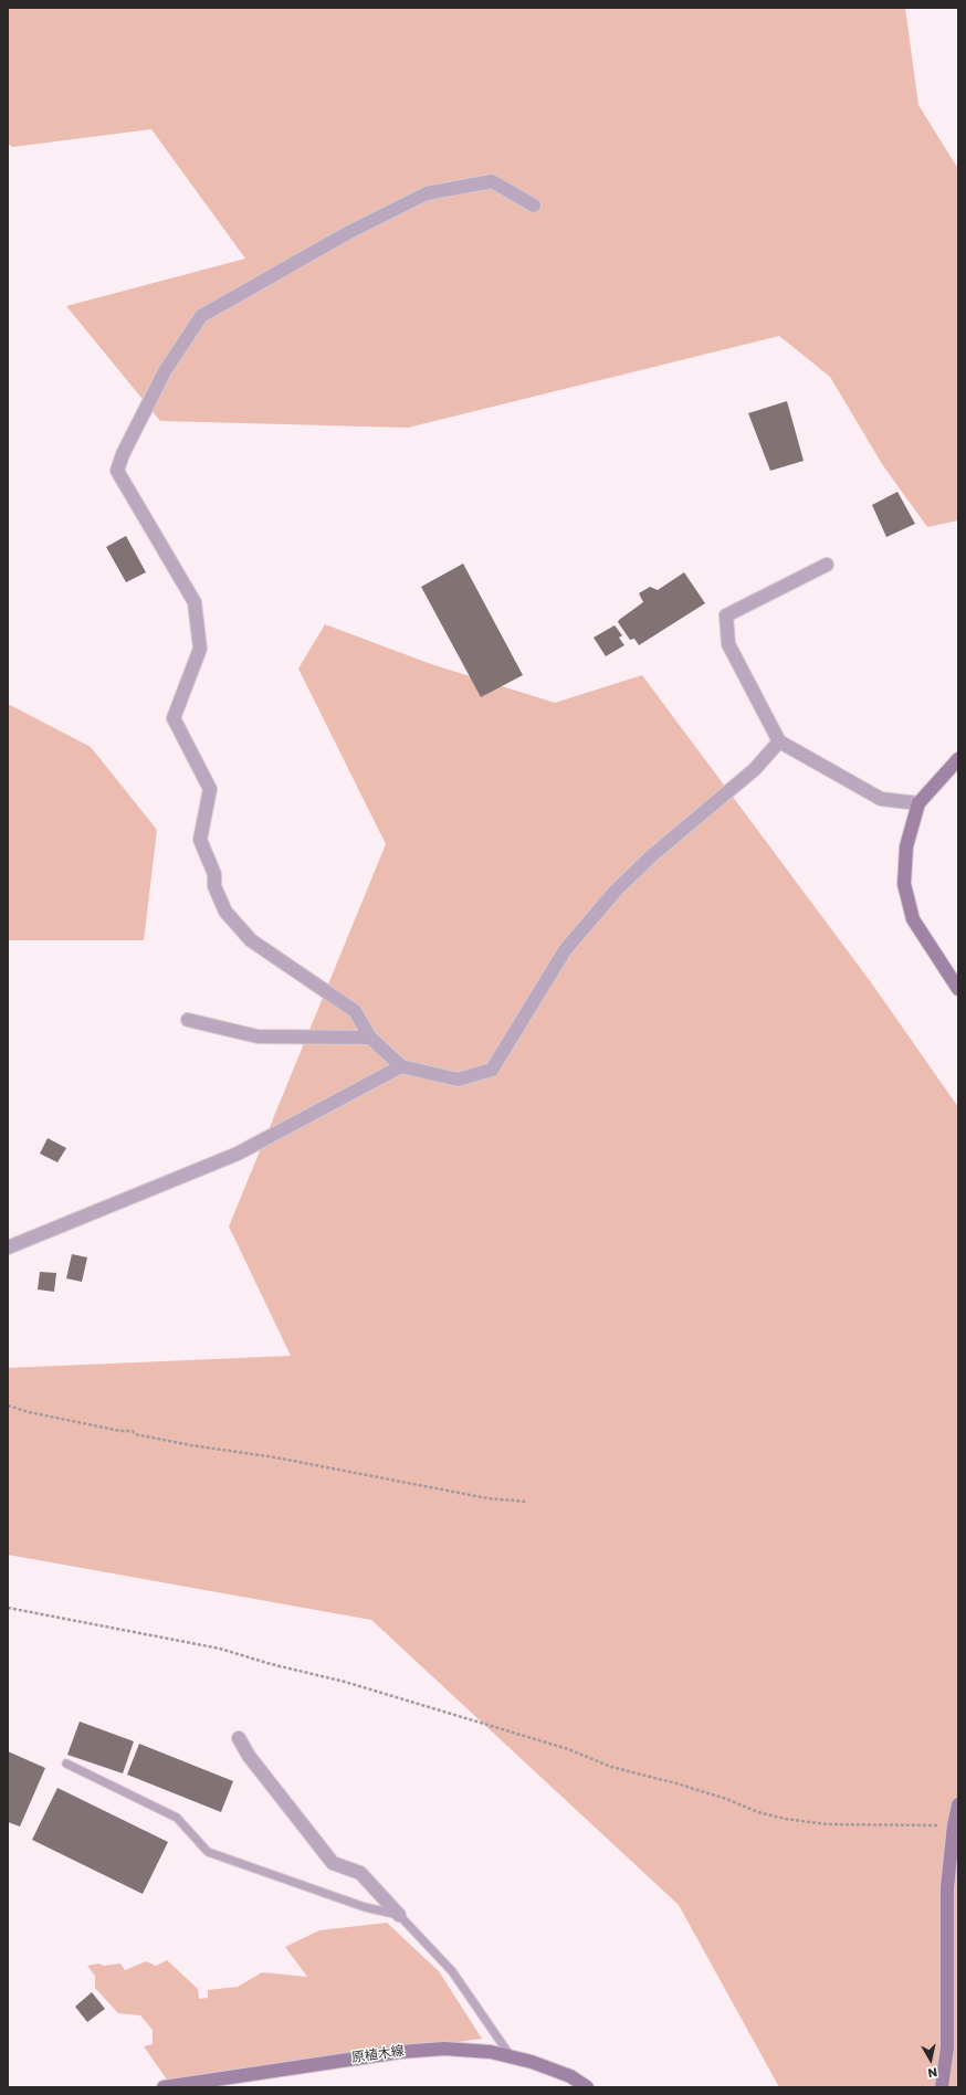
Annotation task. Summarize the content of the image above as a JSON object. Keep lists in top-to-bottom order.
{
  "streets": {
    "main road": ["原植木線"]
  },
  "north": "bottom"
}
